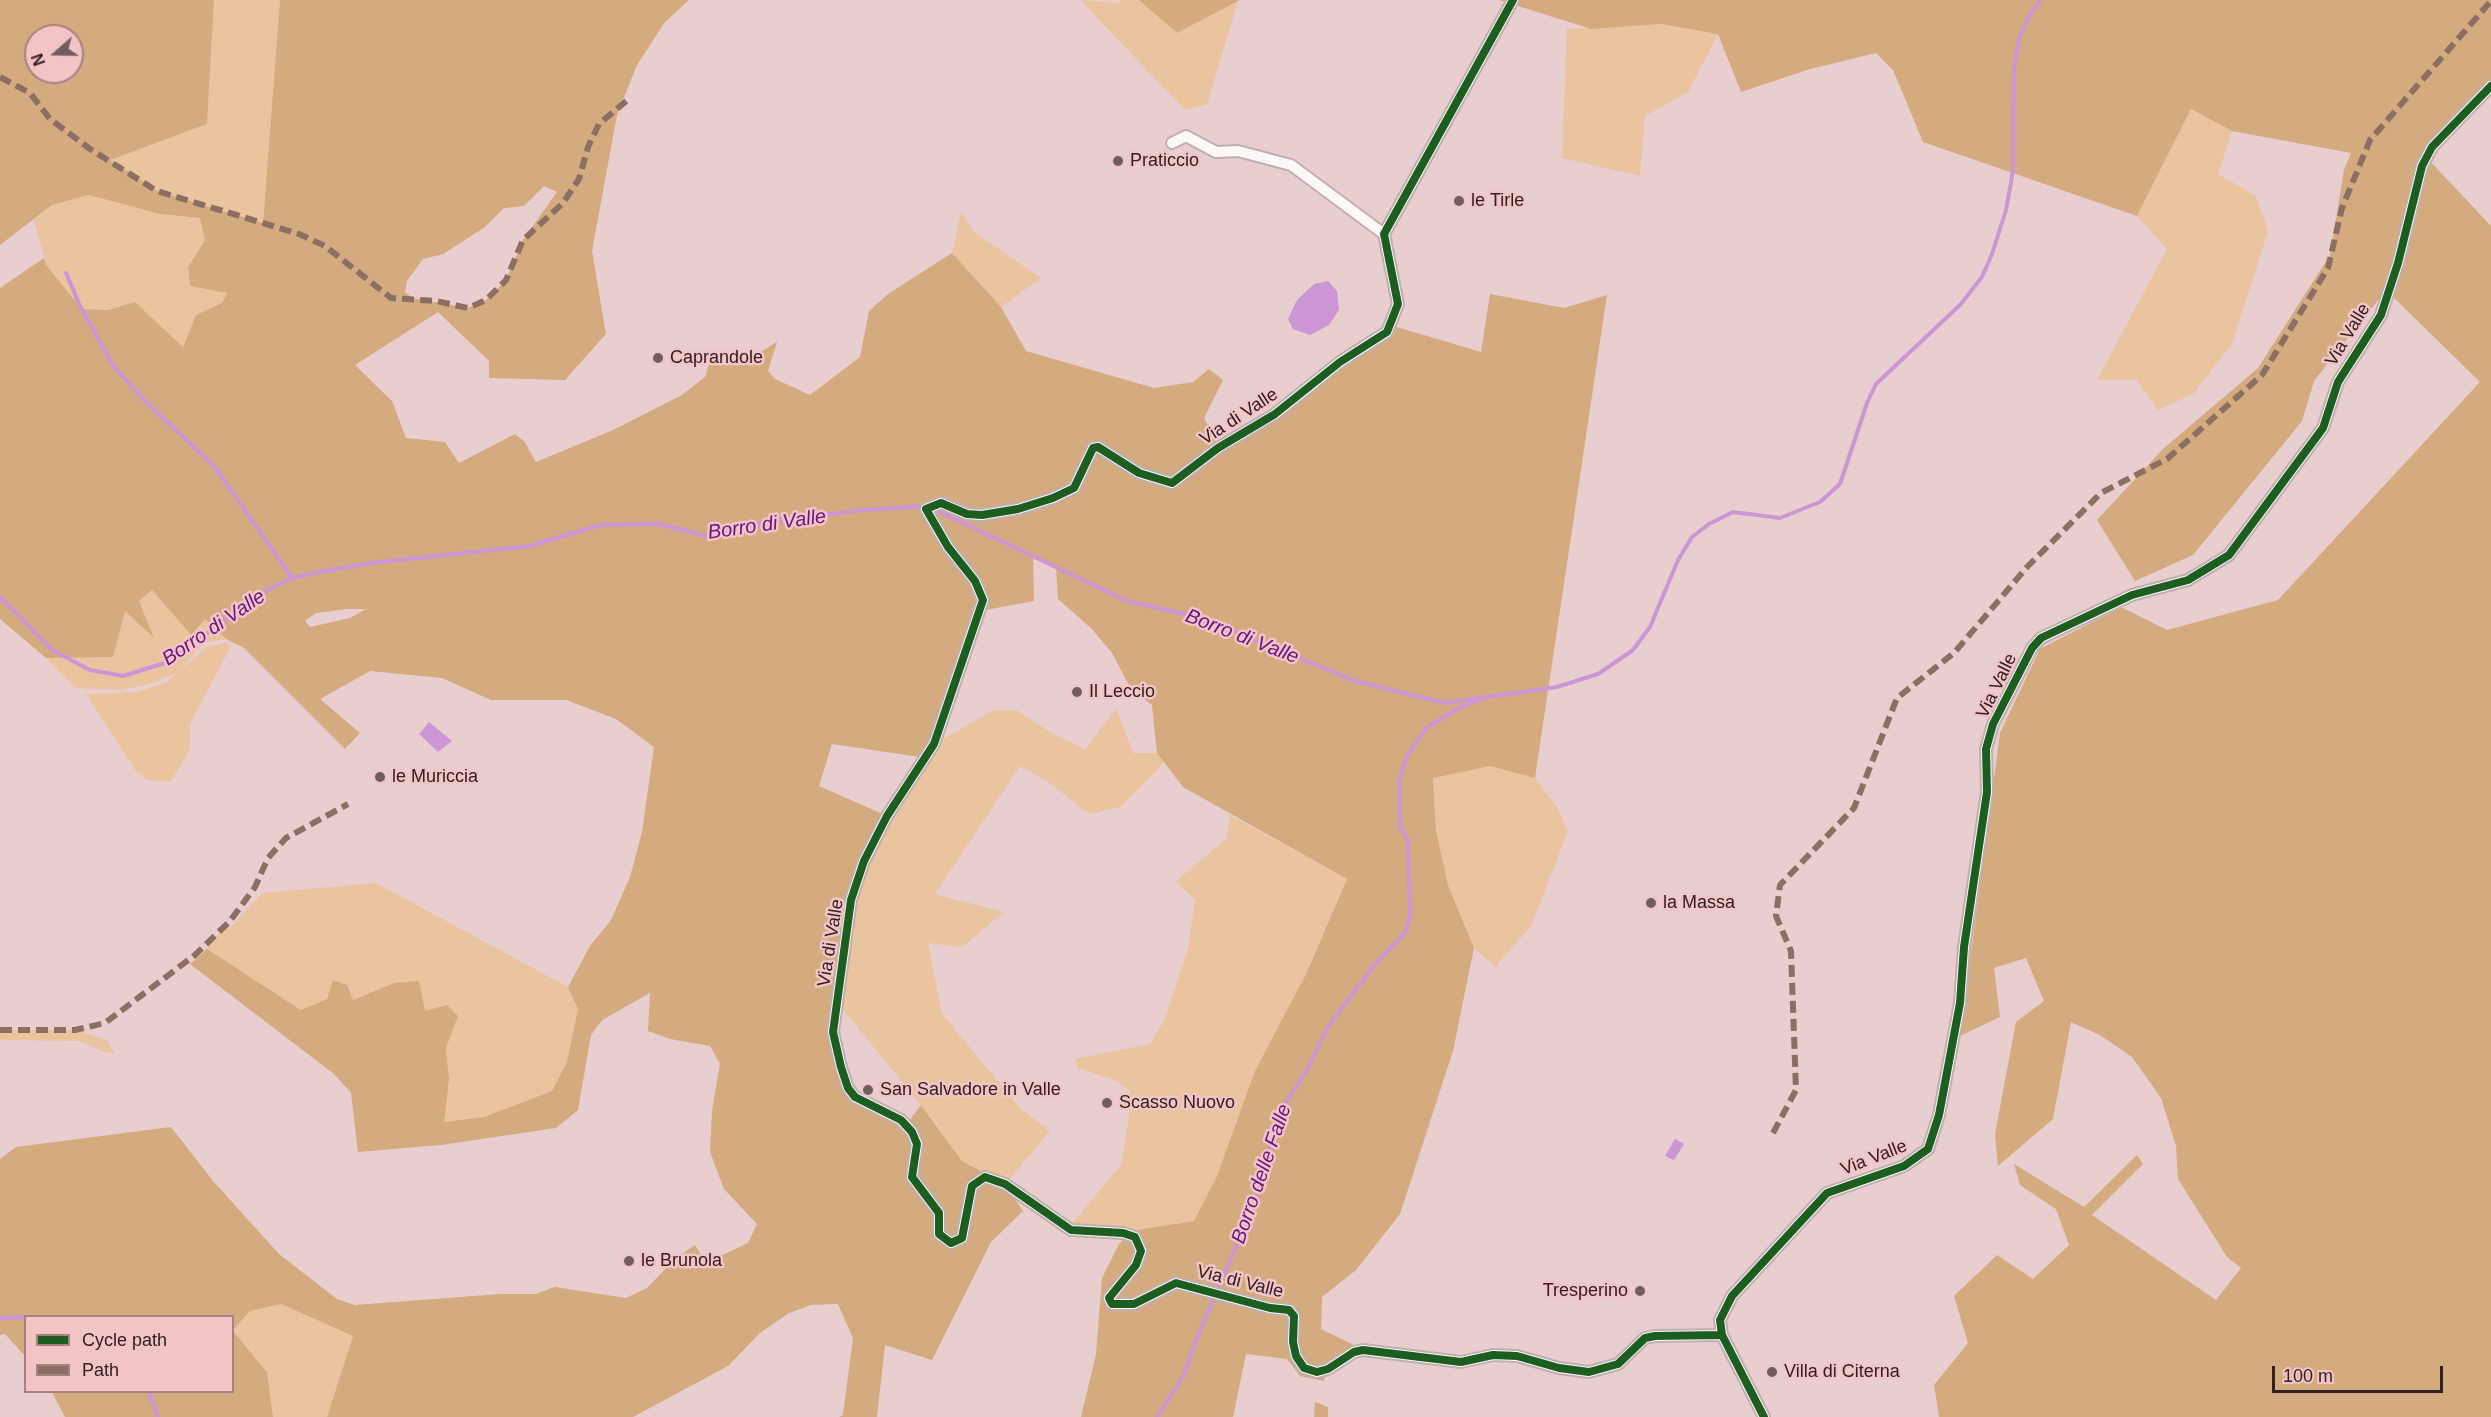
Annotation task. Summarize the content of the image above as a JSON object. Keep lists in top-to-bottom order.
{
  "streets": {
    "street": ["Via Valle", "Via di Valle"]
  },
  "crossings": [
    ["Via Valle", "Via di Valle"]
  ],
  "water": ["Borro di Valle", "Borro delle Falle"],
  "places": [
    "Praticcio",
    "le Tirle",
    "Caprandole",
    "Il Leccio",
    "le Muriccia",
    "la Massa",
    "San Salvadore in Valle",
    "Scasso Nuovo",
    "le Brunola",
    "Tresperino",
    "Villa di Citerna"
  ],
  "legend": ["Cycle path", "Path"],
  "scale_bar": "100 m",
  "north": "left"
}
